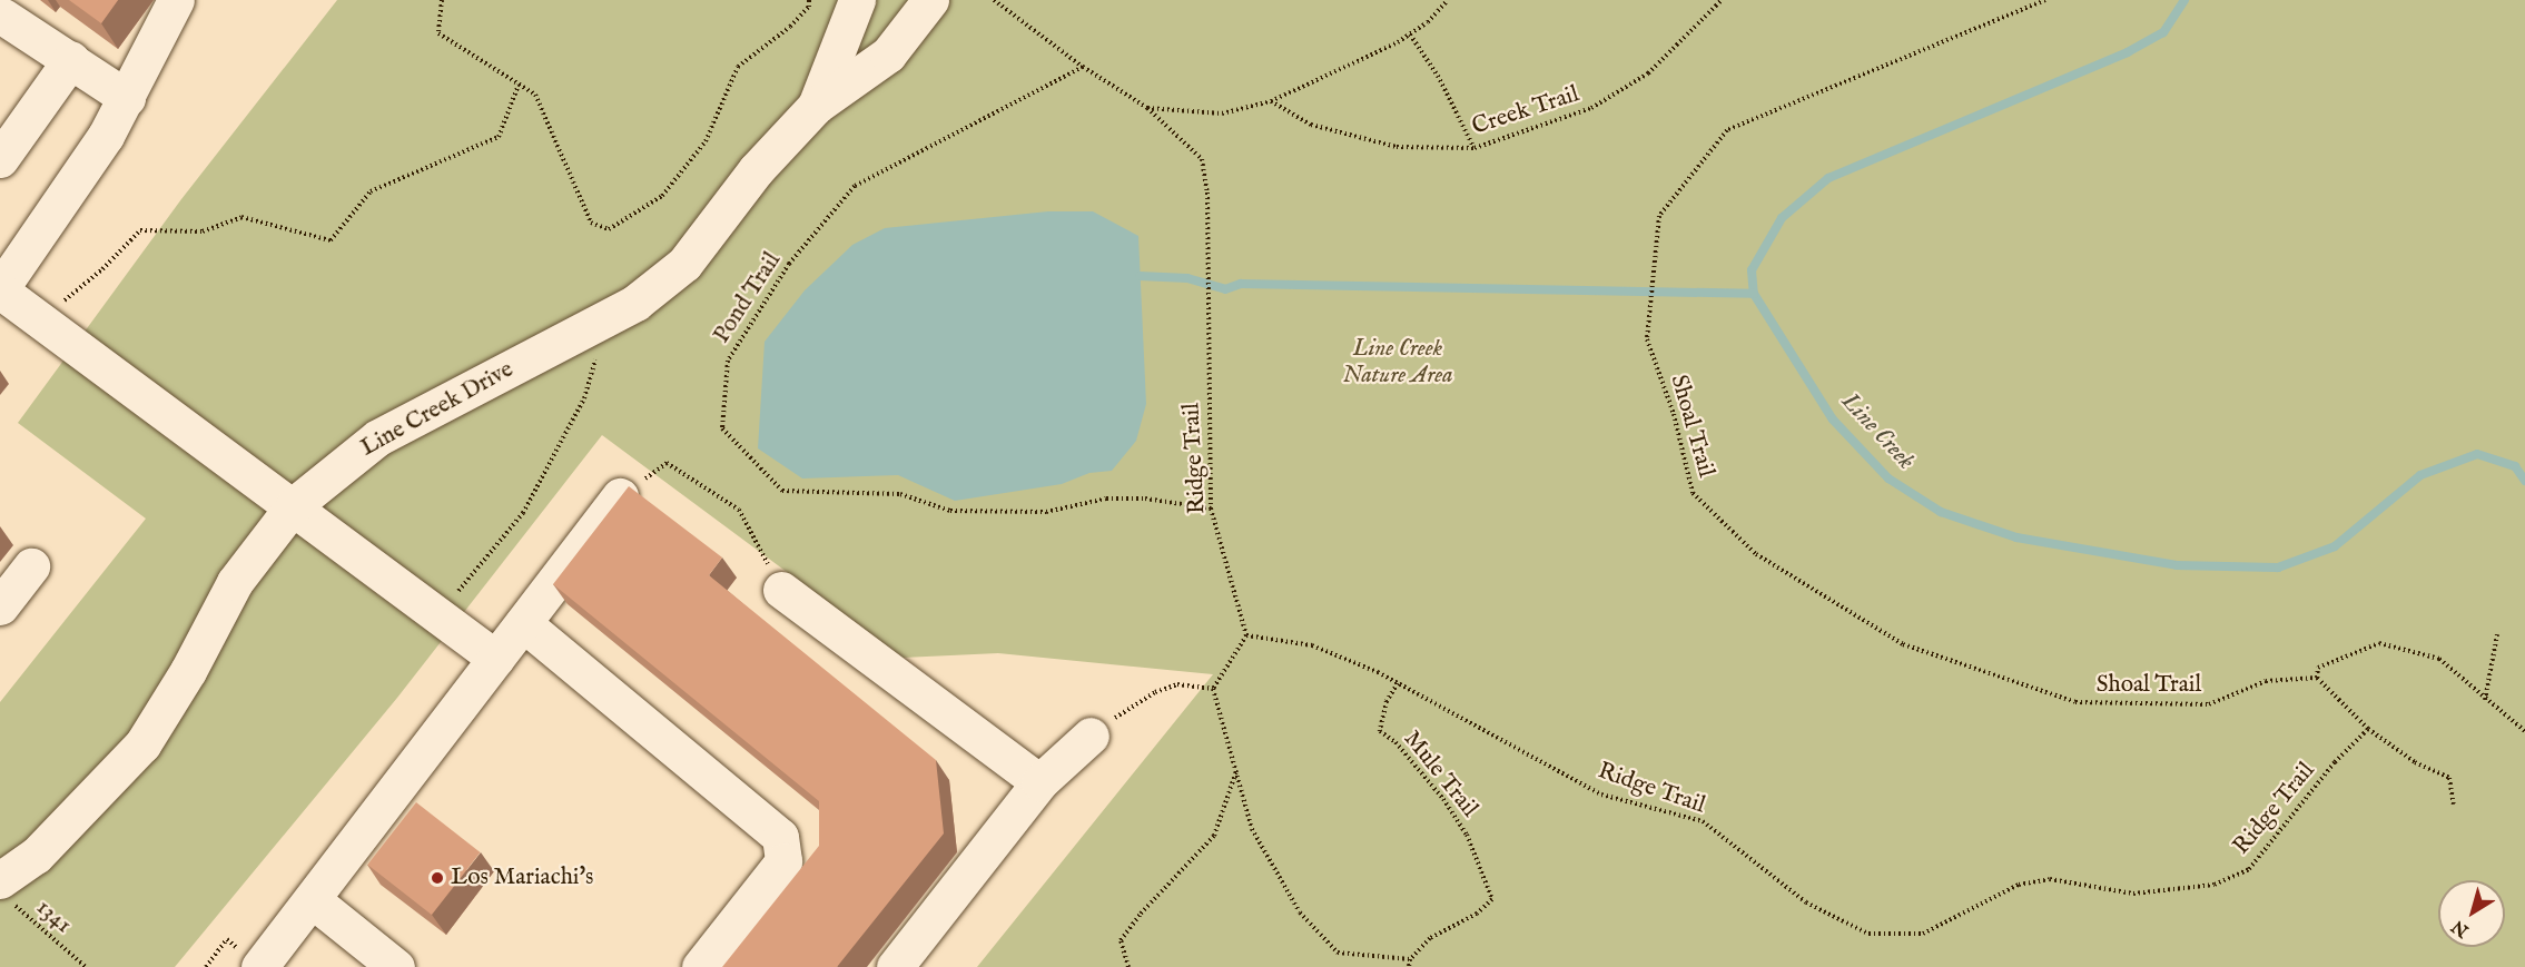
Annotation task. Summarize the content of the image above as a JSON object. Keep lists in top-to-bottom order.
{
  "streets": {
    "street": ["Line Creek Drive"],
    "path": [
      "Creek Trail",
      "Pond Trail",
      "Shoal Trail",
      "Ridge Trail",
      "Mule Trail",
      "1341"
    ]
  },
  "crossings": [
    ["Pond Trail", "Ridge Trail"],
    ["Line Creek Drive", "1341"],
    ["Ridge Trail", "Mule Trail"]
  ],
  "water": ["Line Creek"],
  "parks": ["Line Creek Nature Area"],
  "places": ["Los Mariachi's"],
  "north": "bottom left"
}
